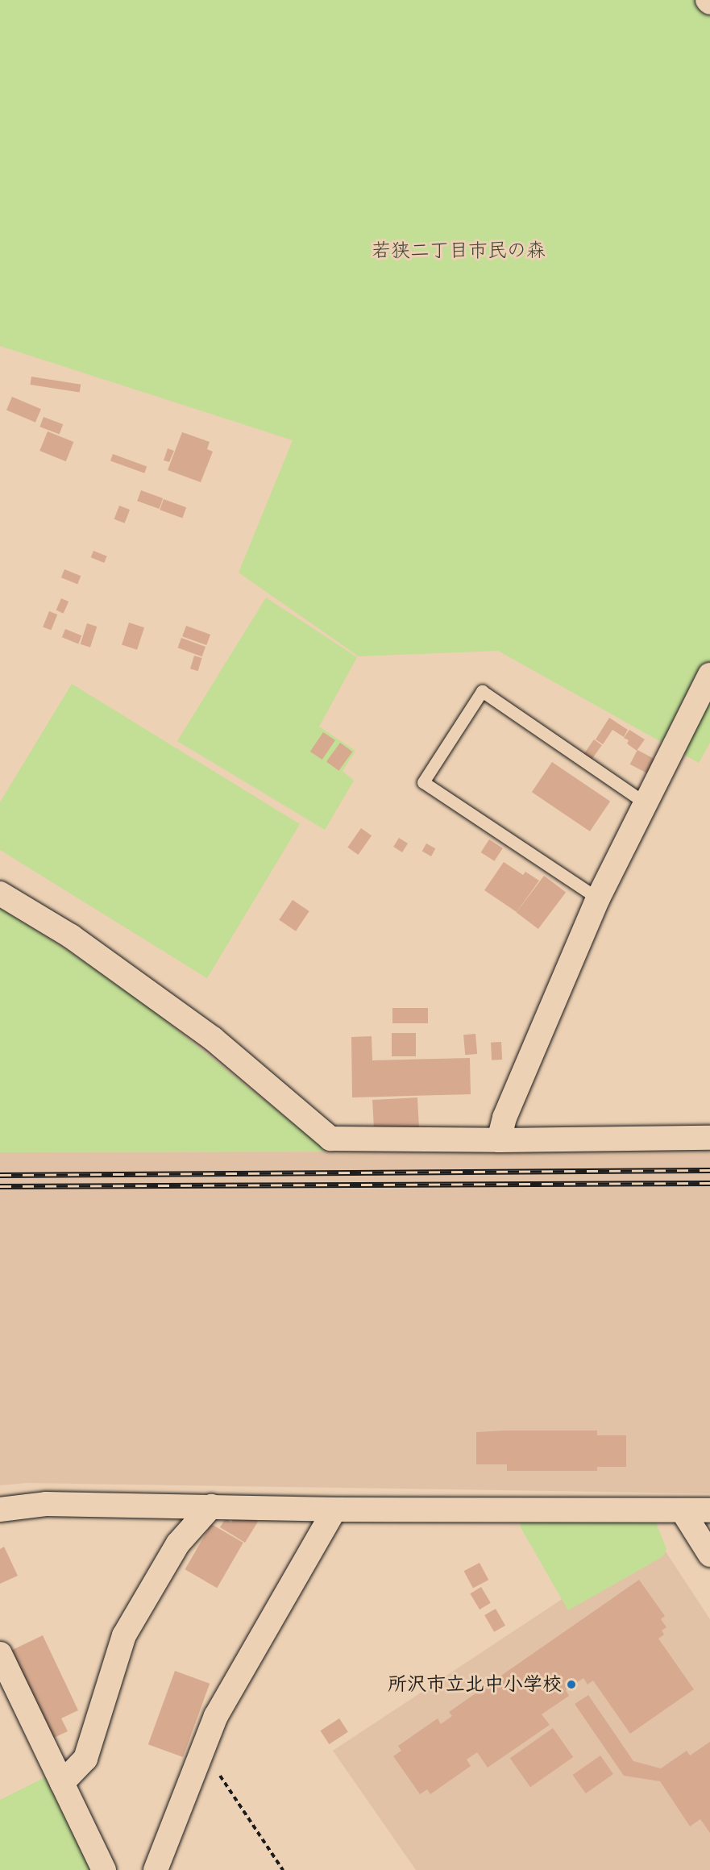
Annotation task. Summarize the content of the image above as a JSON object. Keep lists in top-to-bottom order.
{
  "parks": ["若狭二丁目市民の森"],
  "places": ["所沢市立北中小学校"]
}
